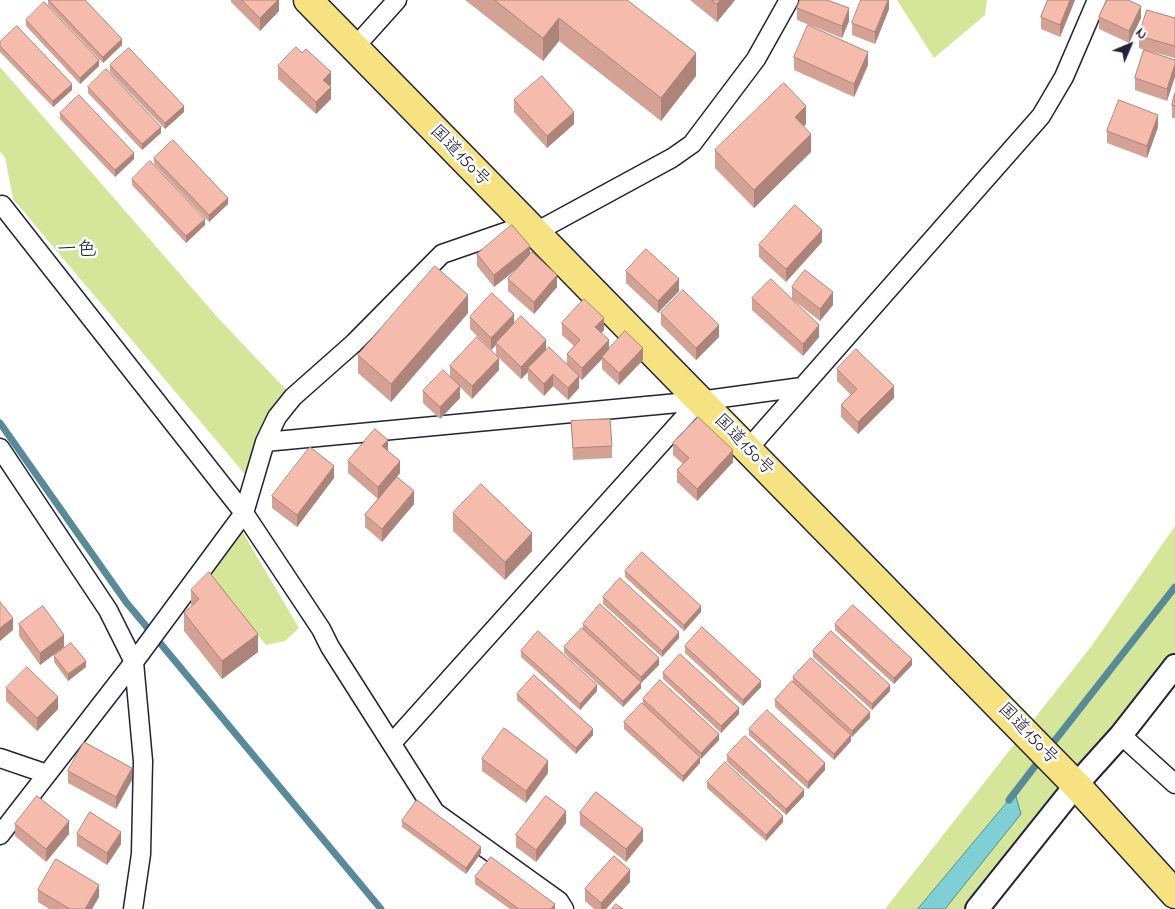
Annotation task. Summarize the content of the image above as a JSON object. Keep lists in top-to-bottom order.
{
  "streets": {
    "highway": ["国道150号"]
  },
  "districts": ["一色"],
  "north": "top right"
}
